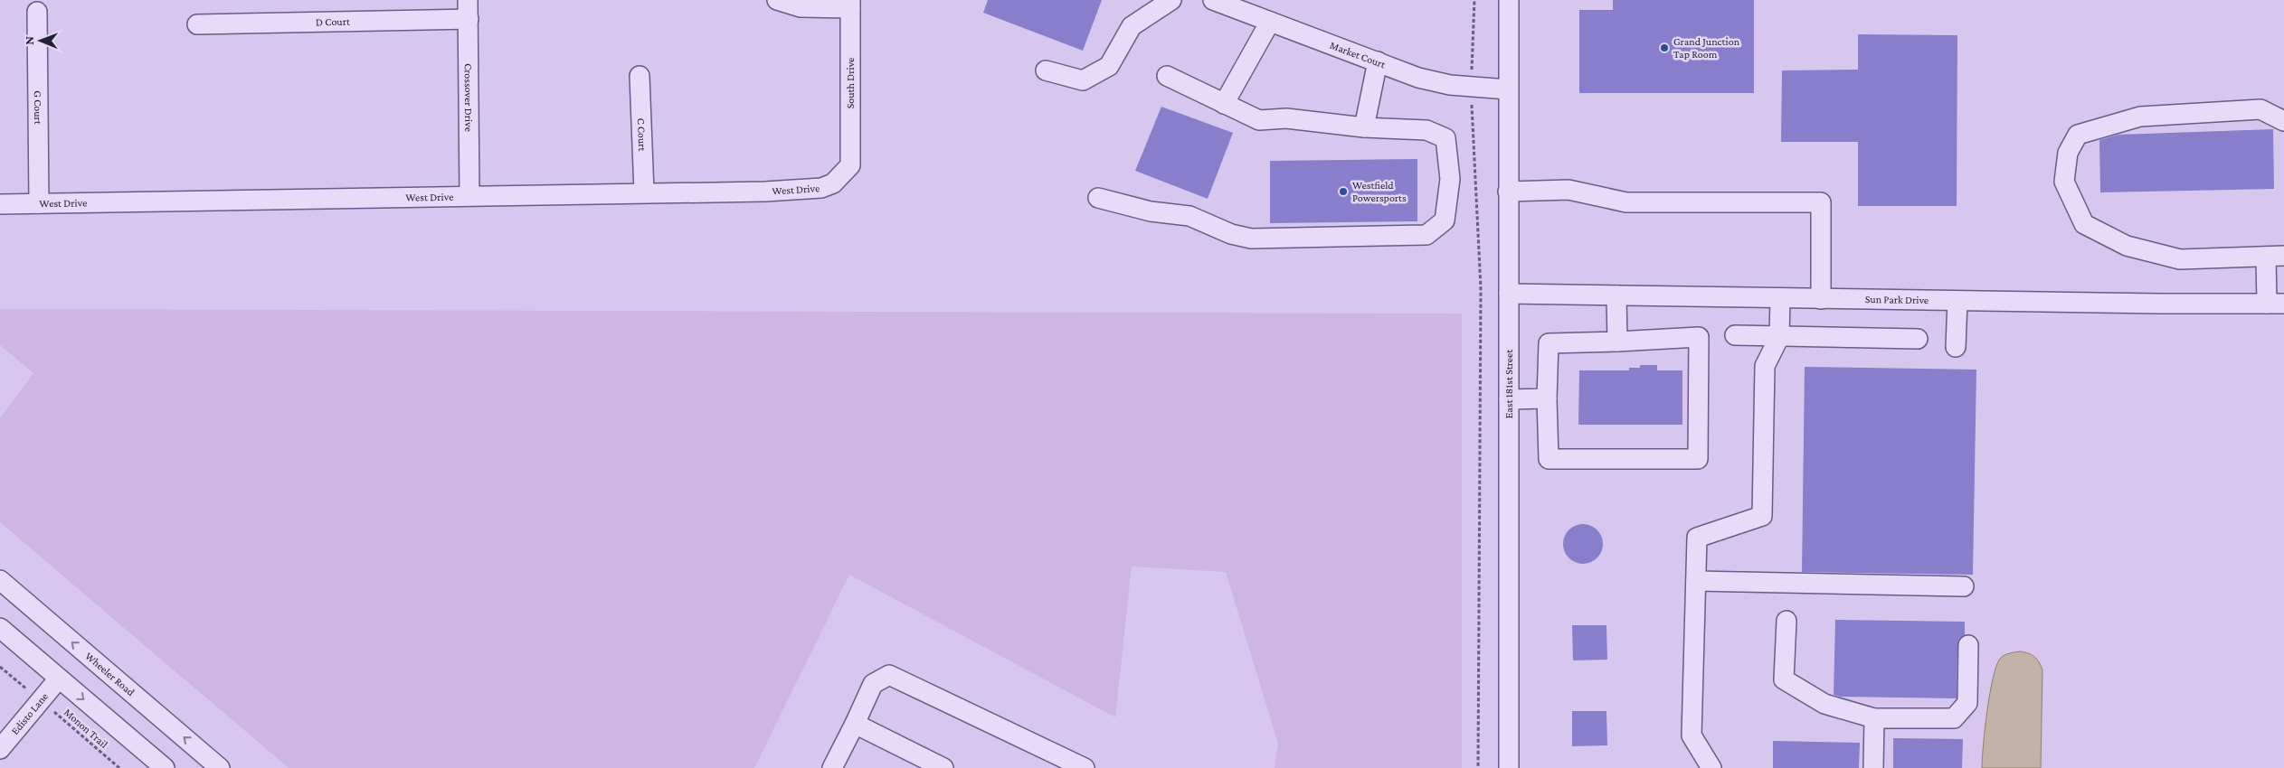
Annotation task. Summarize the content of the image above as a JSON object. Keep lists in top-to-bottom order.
{
  "streets": {
    "street": [
      "D Court",
      "Market Court",
      "South Drive",
      "Crossover Drive",
      "G Court",
      "C Court",
      "West Drive",
      "Sun Park Drive",
      "East 181st Street",
      "Wheeler Road",
      "Edisto Lane"
    ],
    "path": ["Monon Trail"]
  },
  "crossings": [
    ["D Court", "Crossover Drive"],
    ["Market Court", "East 181st Street"],
    ["South Drive", "West Drive"],
    ["Crossover Drive", "West Drive"],
    ["G Court", "West Drive"],
    ["C Court", "West Drive"],
    ["Sun Park Drive", "East 181st Street"],
    ["Edisto Lane", "Monon Trail"]
  ],
  "places": ["Grand Junction Tap Room", "Westfield Powersports"],
  "north": "left"
}
